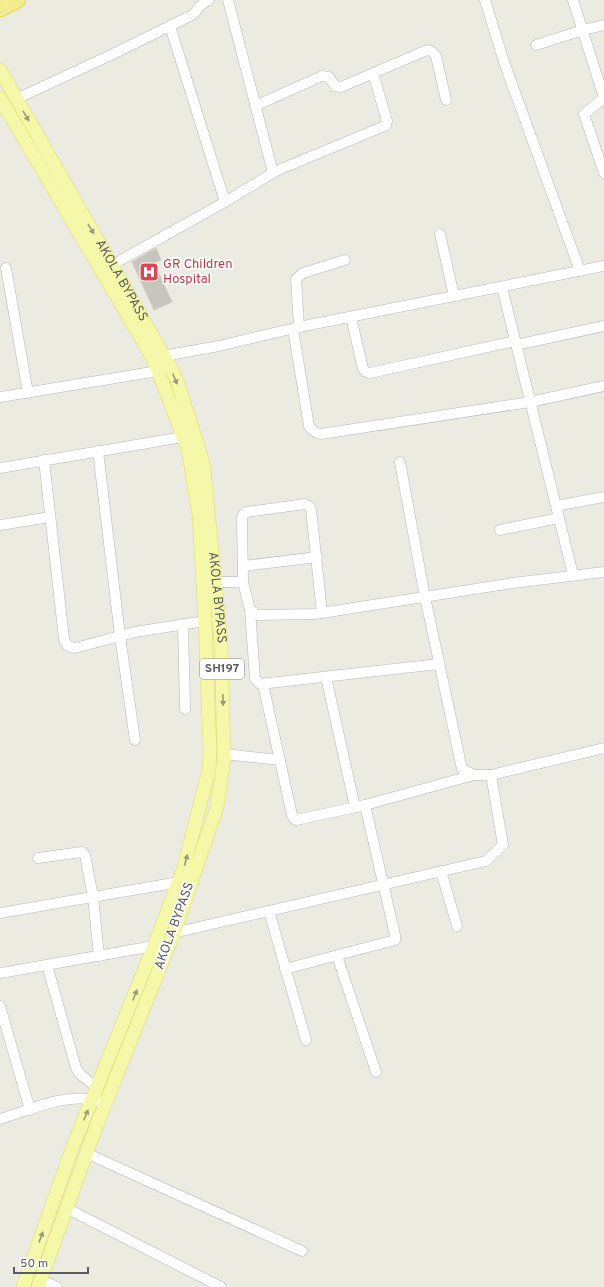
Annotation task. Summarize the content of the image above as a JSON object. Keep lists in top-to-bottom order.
{
  "streets": {
    "main road": ["AKOLA BYPASS", "SH197"]
  },
  "places": {
    "hospital": ["GR Children Hospital"]
  },
  "scale_bar": "50 m"
}
